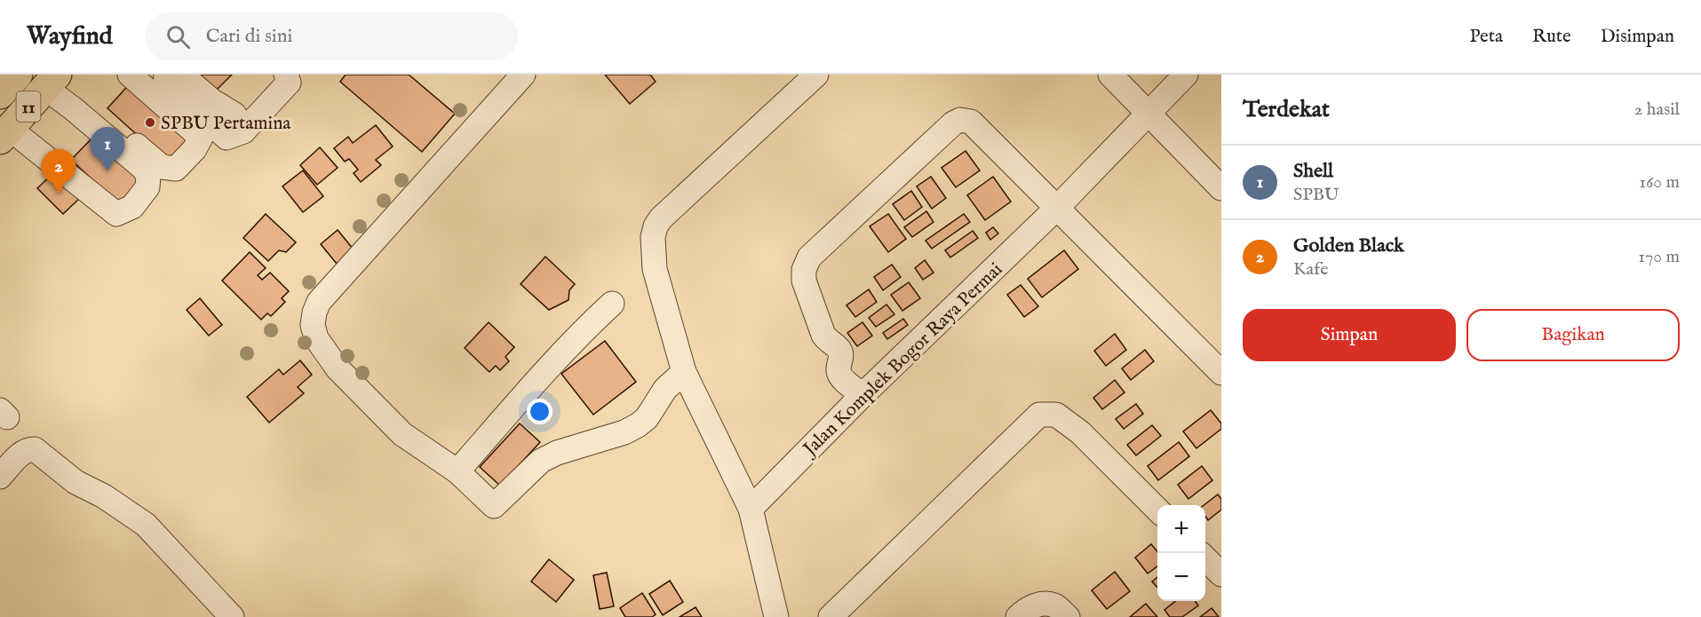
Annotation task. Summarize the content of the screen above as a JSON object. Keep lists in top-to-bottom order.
{
  "streets": {
    "highway": ["11"],
    "street": ["Jalan Komplek Bogor Raya Permai"]
  },
  "places": ["SPBU Pertamina"],
  "page": {
    "header": "Wayfind",
    "search": "Cari di sini",
    "nav": ["Peta", "Rute", "Disimpan"],
    "heading": ["Terdekat", "2 hasil"],
    "pins": ["1", "2"],
    "list": [
      {
        "mark": "1",
        "name": "Shell",
        "note": "SPBU",
        "value": "160 m"
      },
      {
        "mark": "2",
        "name": "Golden Black",
        "note": "Kafe",
        "value": "170 m"
      }
    ],
    "buttons": ["Simpan", "Bagikan"],
    "map_buttons": ["+", "−"]
  }
}
